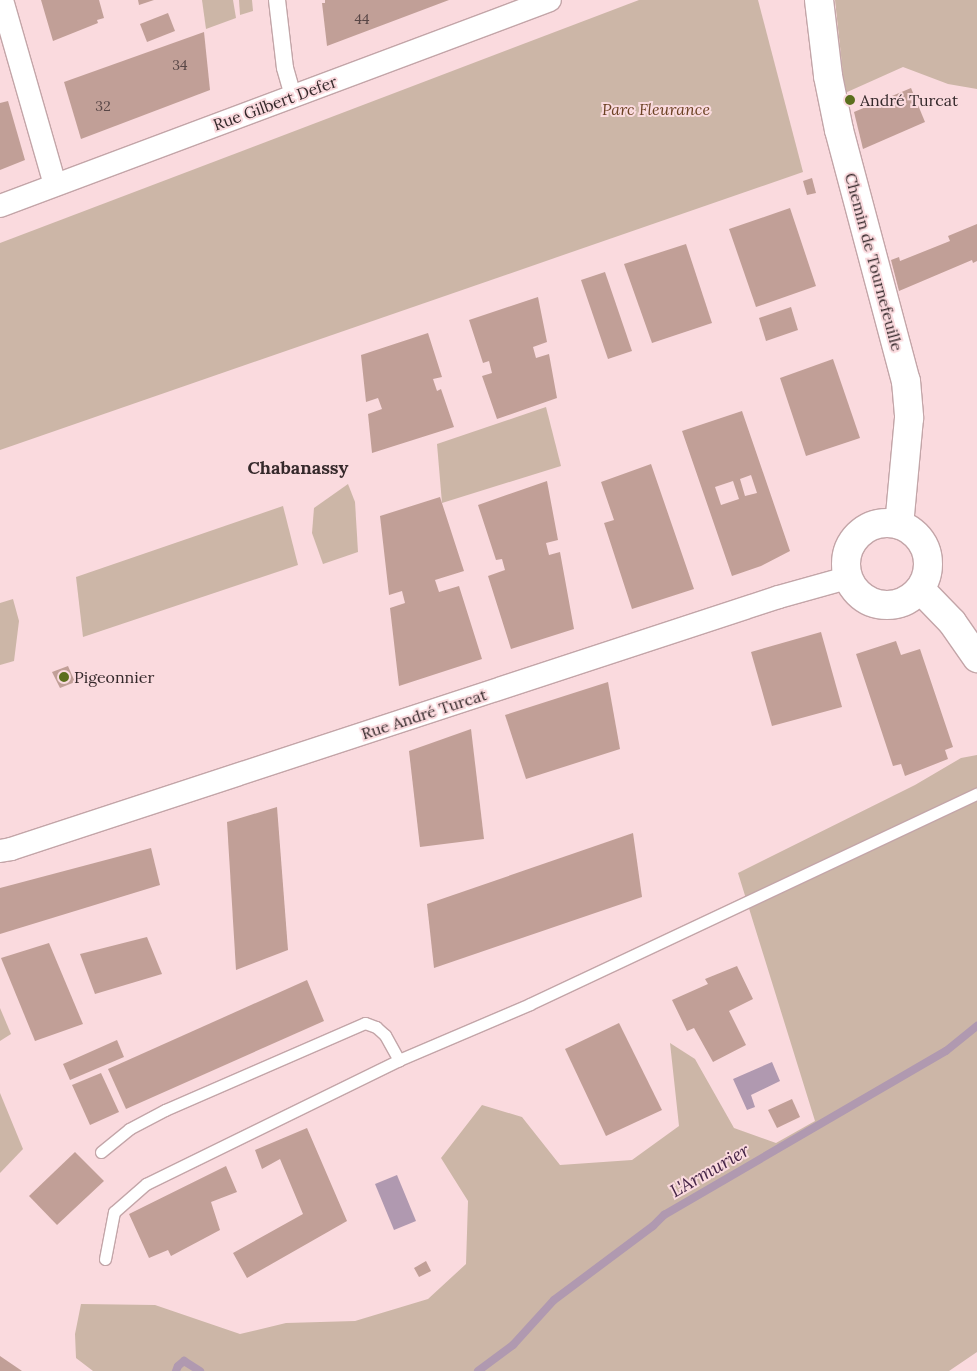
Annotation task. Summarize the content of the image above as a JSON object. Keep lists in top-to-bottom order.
{
  "streets": {
    "street": ["Rue Gilbert Defer", "Chemin de Tournefeuille", "Rue André Turcat"]
  },
  "crossings": [
    ["Chemin de Tournefeuille", "Rue André Turcat"]
  ],
  "districts": ["Chabanassy"],
  "water": ["L'Armurier"],
  "parks": ["Parc Fleurance"],
  "places": ["André Turcat", "Pigeonnier"],
  "house_numbers": ["44", "34", "32"]
}
